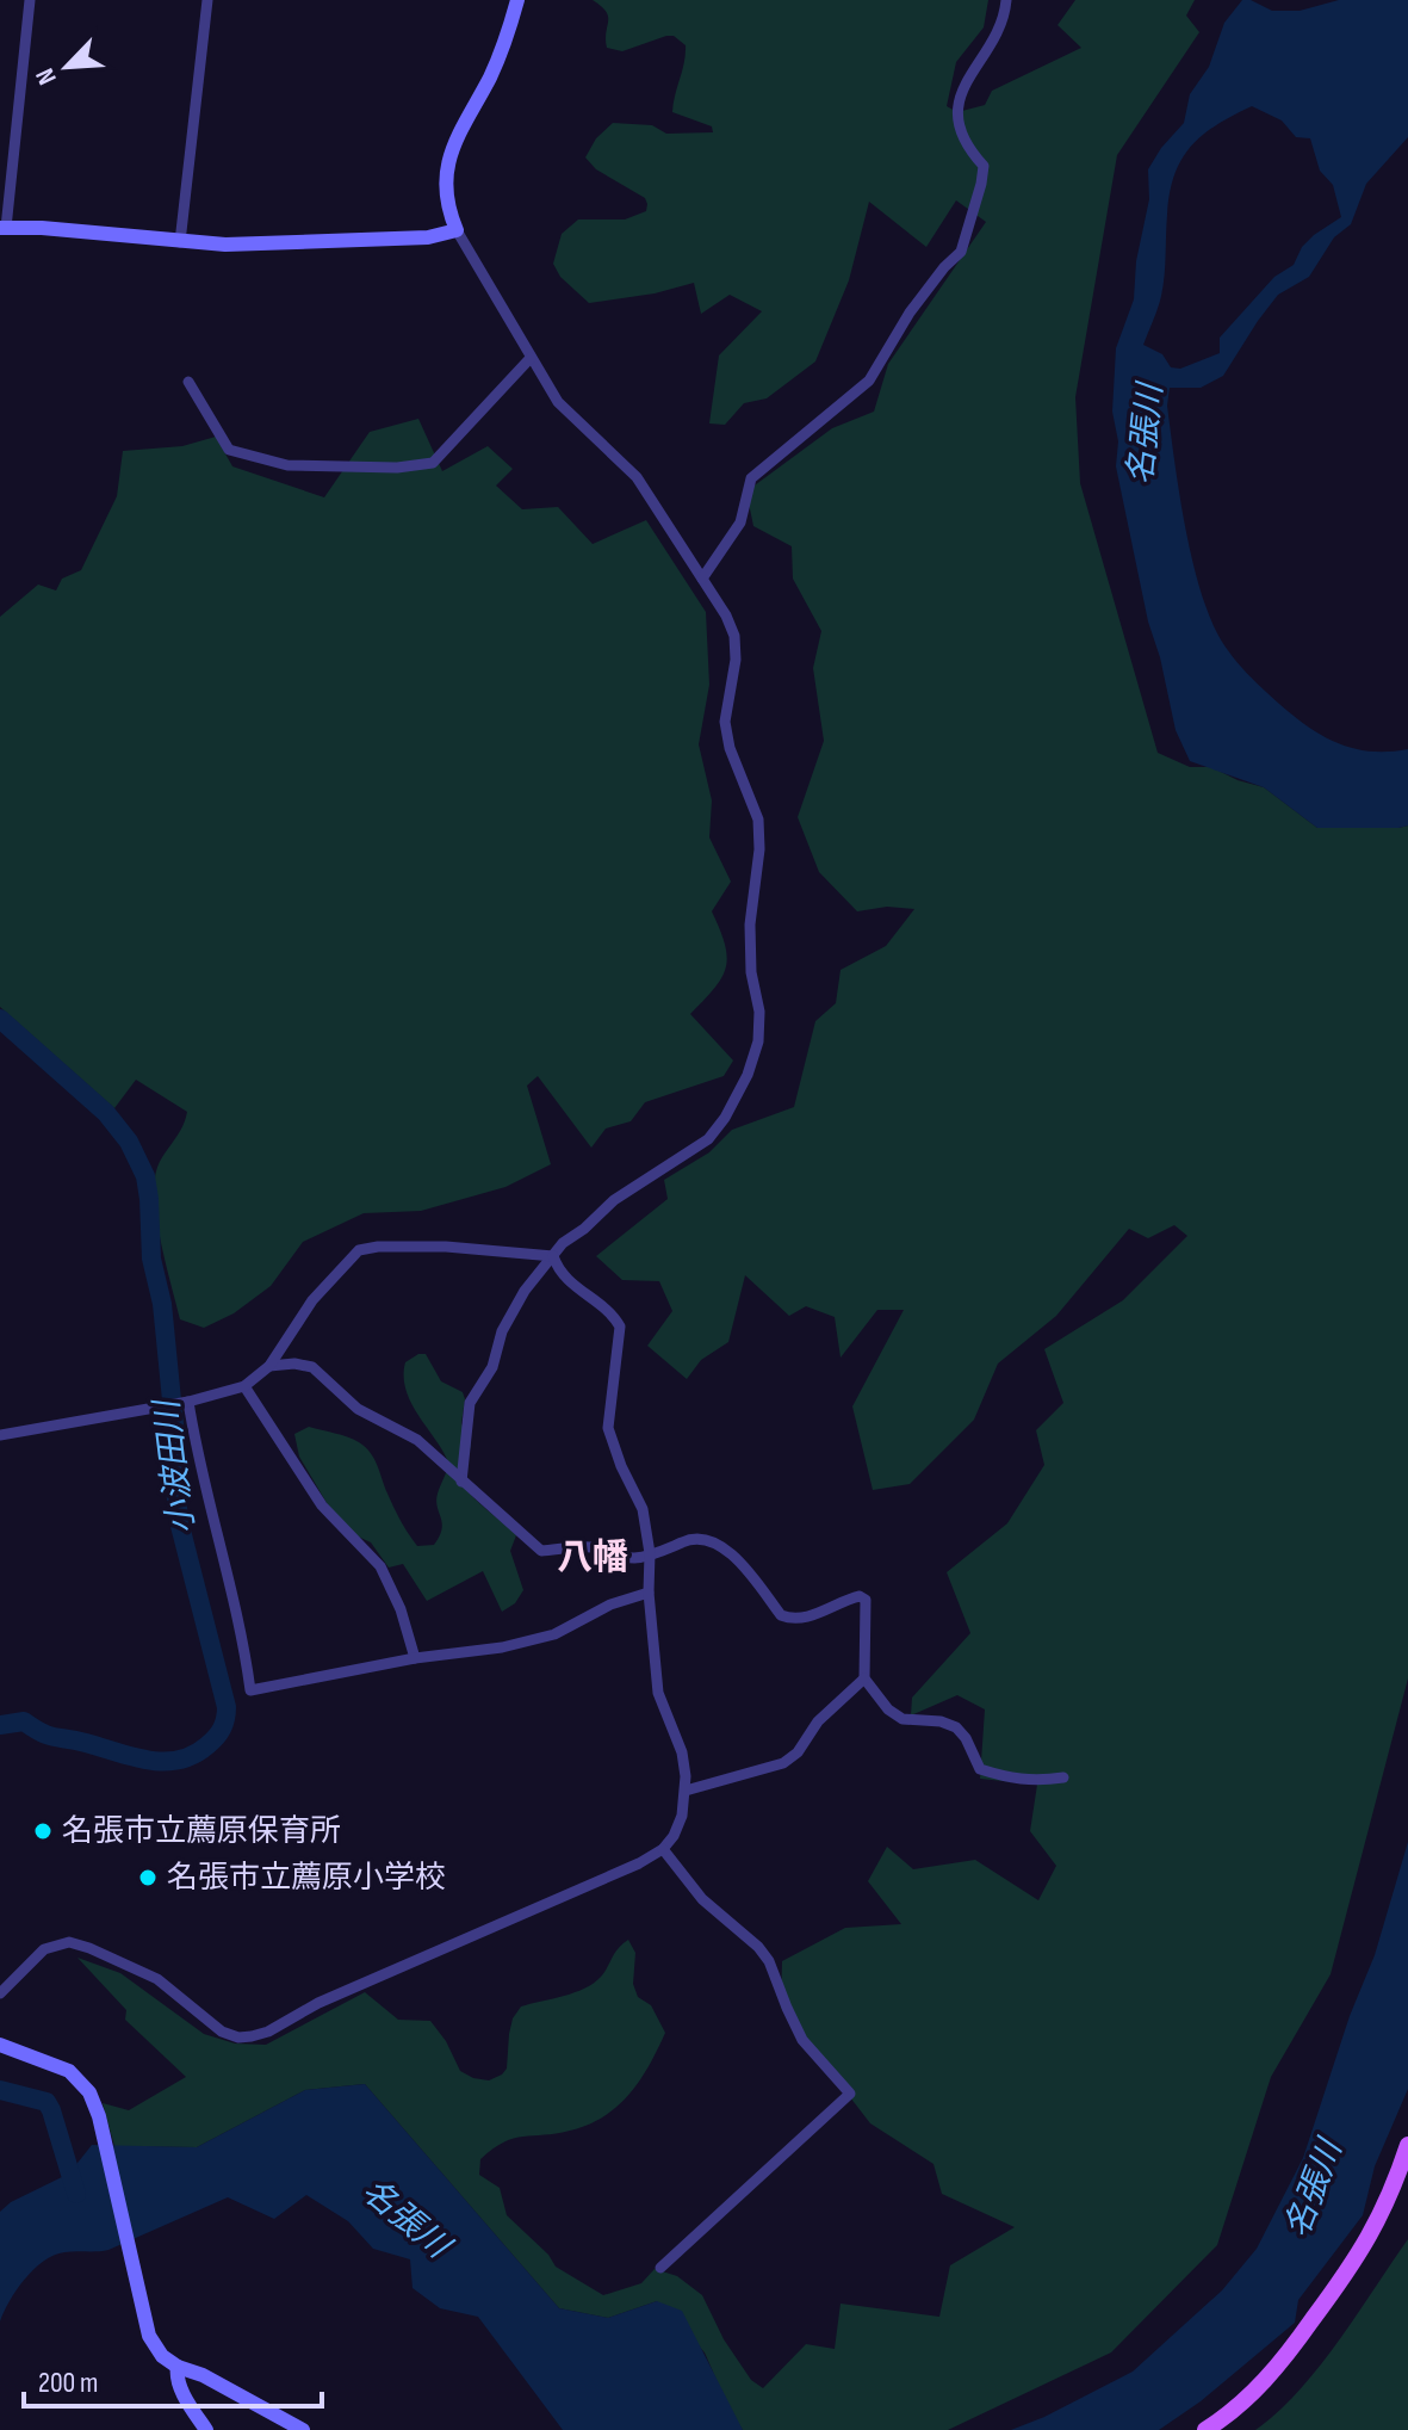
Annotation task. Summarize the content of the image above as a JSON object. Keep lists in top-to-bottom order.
{
  "districts": ["八幡"],
  "water": ["名張川", "小波田川"],
  "places": ["名張市立薦原保育所", "名張市立薦原小学校"],
  "scale_bar": "200 m",
  "north": "bottom left"
}
